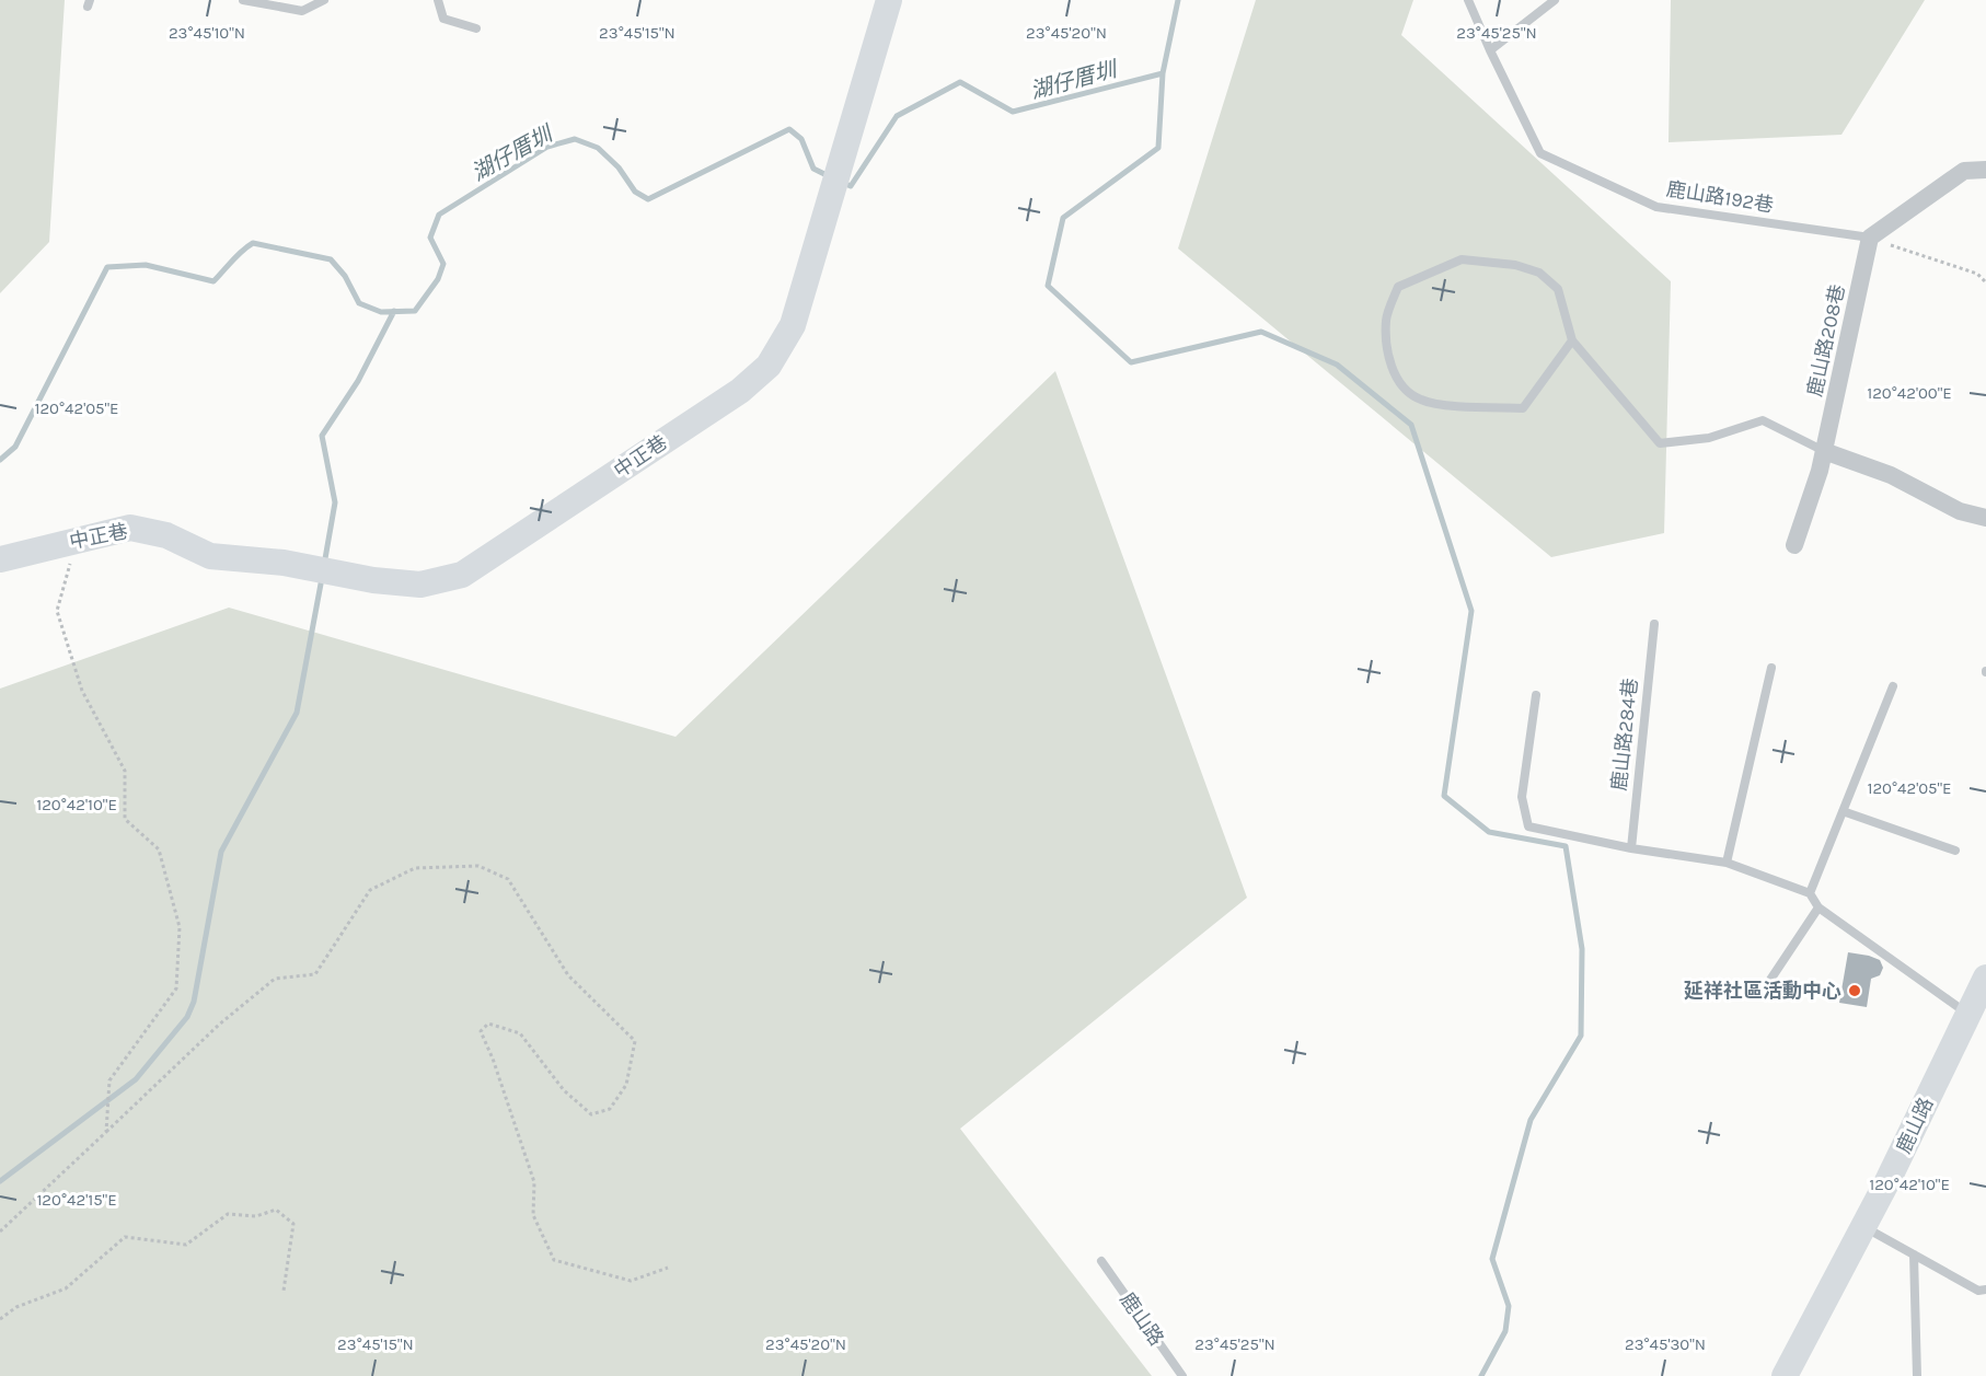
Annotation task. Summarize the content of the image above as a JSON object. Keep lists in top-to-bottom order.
{
  "streets": {
    "street": ["鹿山路208巷", "中正巷", "鹿山路"],
    "lane": ["鹿山路192巷", "鹿山路284巷"]
  },
  "crossings": [
    ["鹿山路192巷", "鹿山路208巷"]
  ],
  "water": ["湖仔厝圳"],
  "places": ["延祥社區活動中心"],
  "coordinates": [
    "23°45'15\"N",
    "23°45'20\"N",
    "23°45'25\"N",
    "23°45'10\"N",
    "120°42'00\"E",
    "120°42'05\"E",
    "120°42'10\"E",
    "120°42'15\"E",
    "23°45'30\"N"
  ]
}
